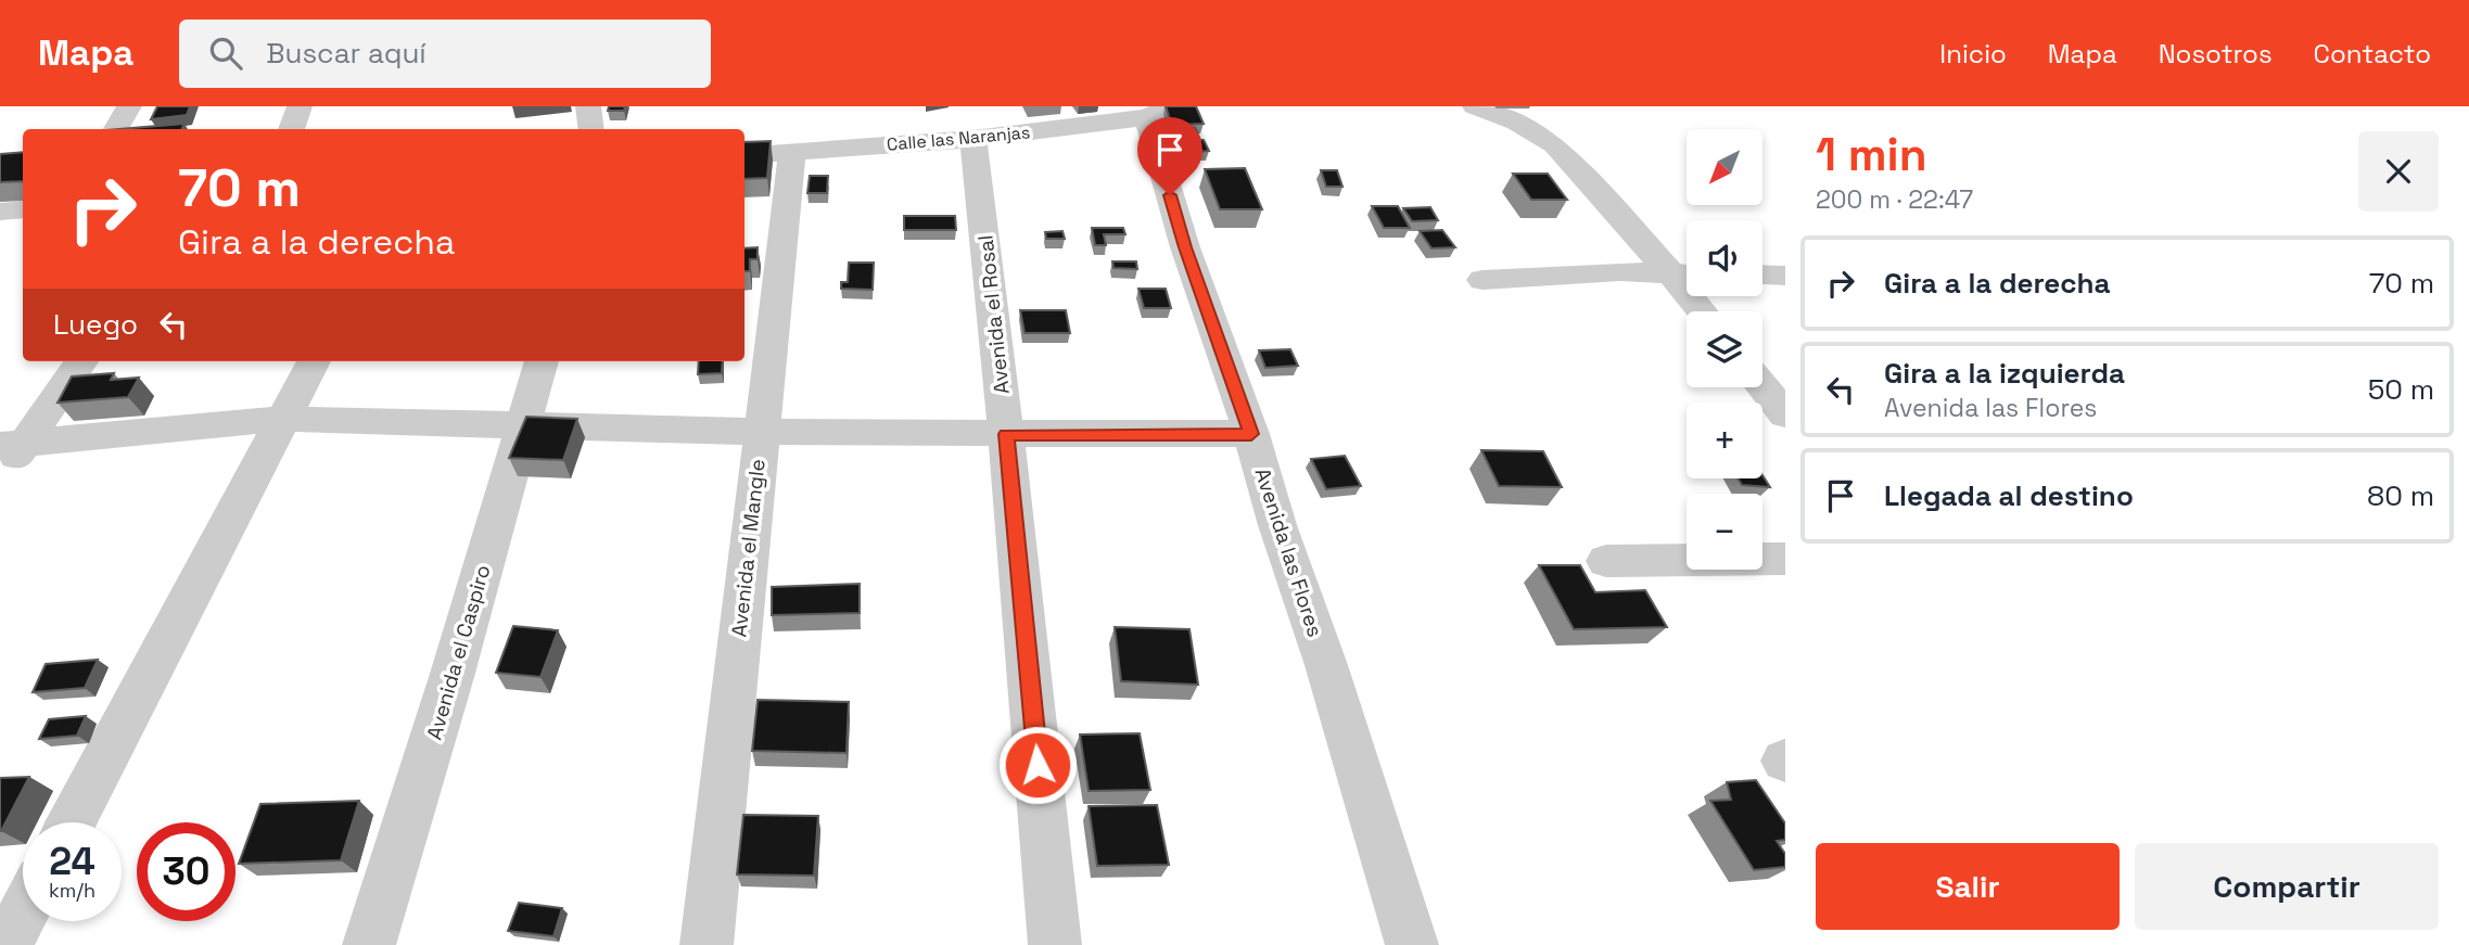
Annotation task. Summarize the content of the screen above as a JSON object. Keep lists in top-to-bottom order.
{
  "streets": {
    "street": [
      "Calle las Naranjas",
      "Avenida el Rosal",
      "Avenida el Mangle",
      "Avenida las Flores",
      "Avenida el Caspiro"
    ]
  },
  "crossings": [
    ["Calle las Naranjas", "Avenida el Rosal"],
    ["Calle las Naranjas", "Avenida el Mangle"],
    ["Calle las Naranjas", "Avenida las Flores"]
  ],
  "north": "bottom left",
  "page": {
    "header": "Mapa",
    "search": "Buscar aquí",
    "nav": [
      "Inicio",
      "Mapa",
      "Nosotros",
      "Contacto"
    ],
    "heading": ["1 min", "200 m · 22:47"],
    "map_buttons": ["+", "−"],
    "turn": ["70 m", "Gira a la derecha"],
    "list": [
      {
        "name": "Gira a la derecha",
        "value": "70 m"
      },
      {
        "name": "Gira a la izquierda",
        "note": "Avenida las Flores",
        "value": "50 m"
      },
      {
        "name": "Llegada al destino",
        "value": "80 m"
      }
    ],
    "then": "Luego",
    "speed": "24 km/h",
    "limit": "30",
    "buttons": ["Salir", "Compartir"]
  }
}
